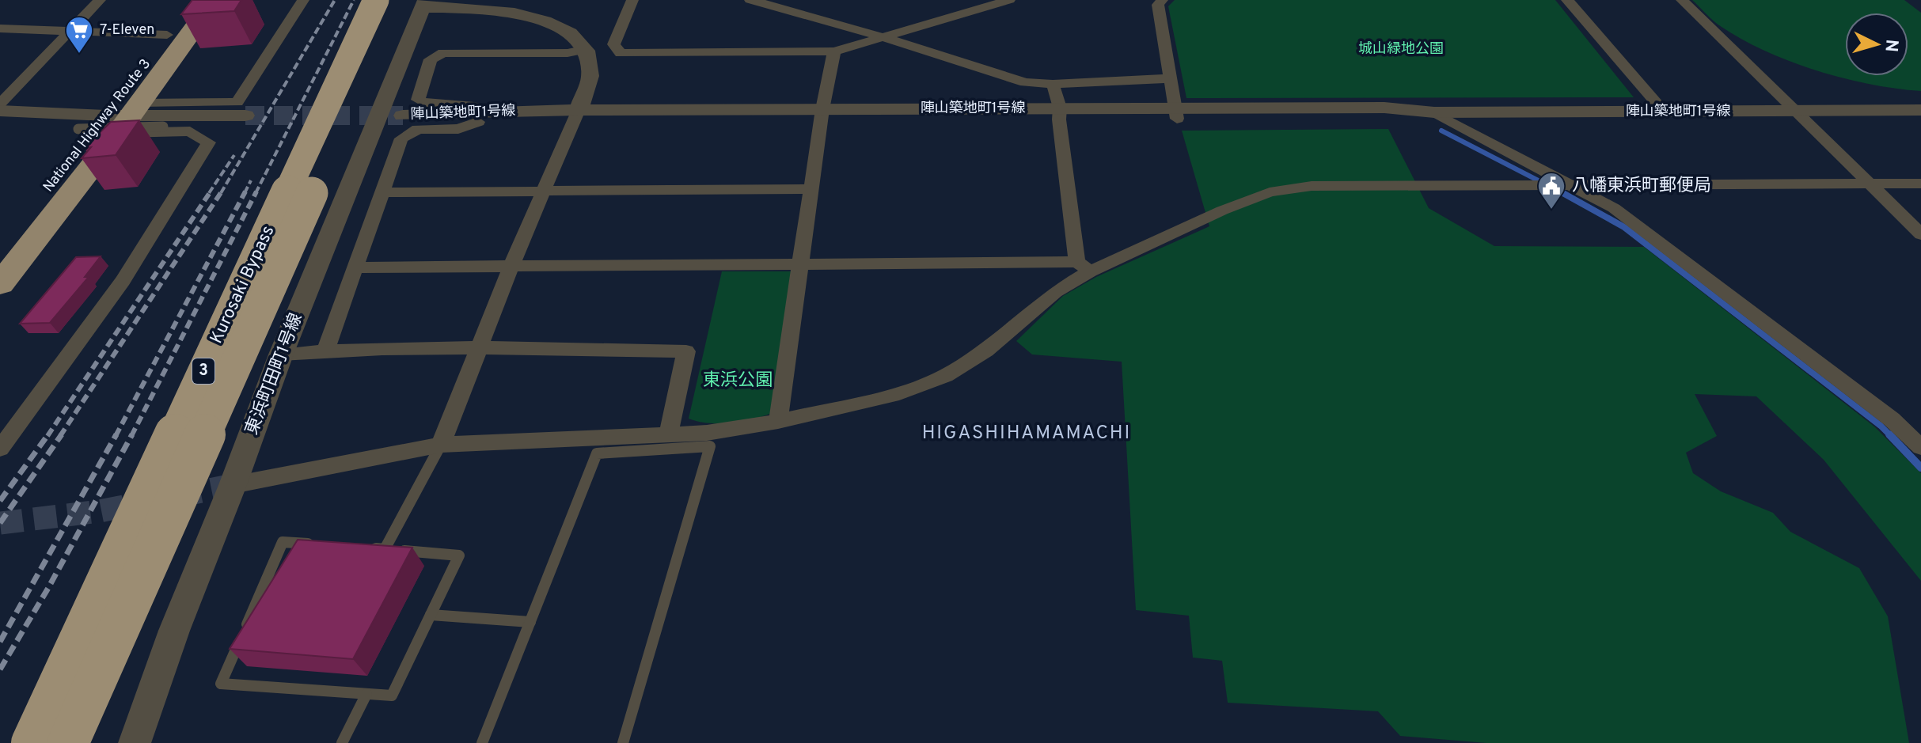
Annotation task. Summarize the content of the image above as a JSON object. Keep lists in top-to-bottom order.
{
  "streets": {
    "highway": ["National Highway Route 3", "Kurosaki Bypass", "3"],
    "street": ["陣山築地町1号線", "東浜町田町1号線"]
  },
  "crossings": [
    ["Kurosaki Bypass", "東浜町田町1号線"]
  ],
  "districts": ["HIGASHIHAMAMACHI"],
  "parks": ["城山緑地公園", "東浜公園"],
  "places": {
    "supermarket": ["7-Eleven"],
    "public building": ["八幡東浜町郵便局"]
  },
  "north": "right"
}
